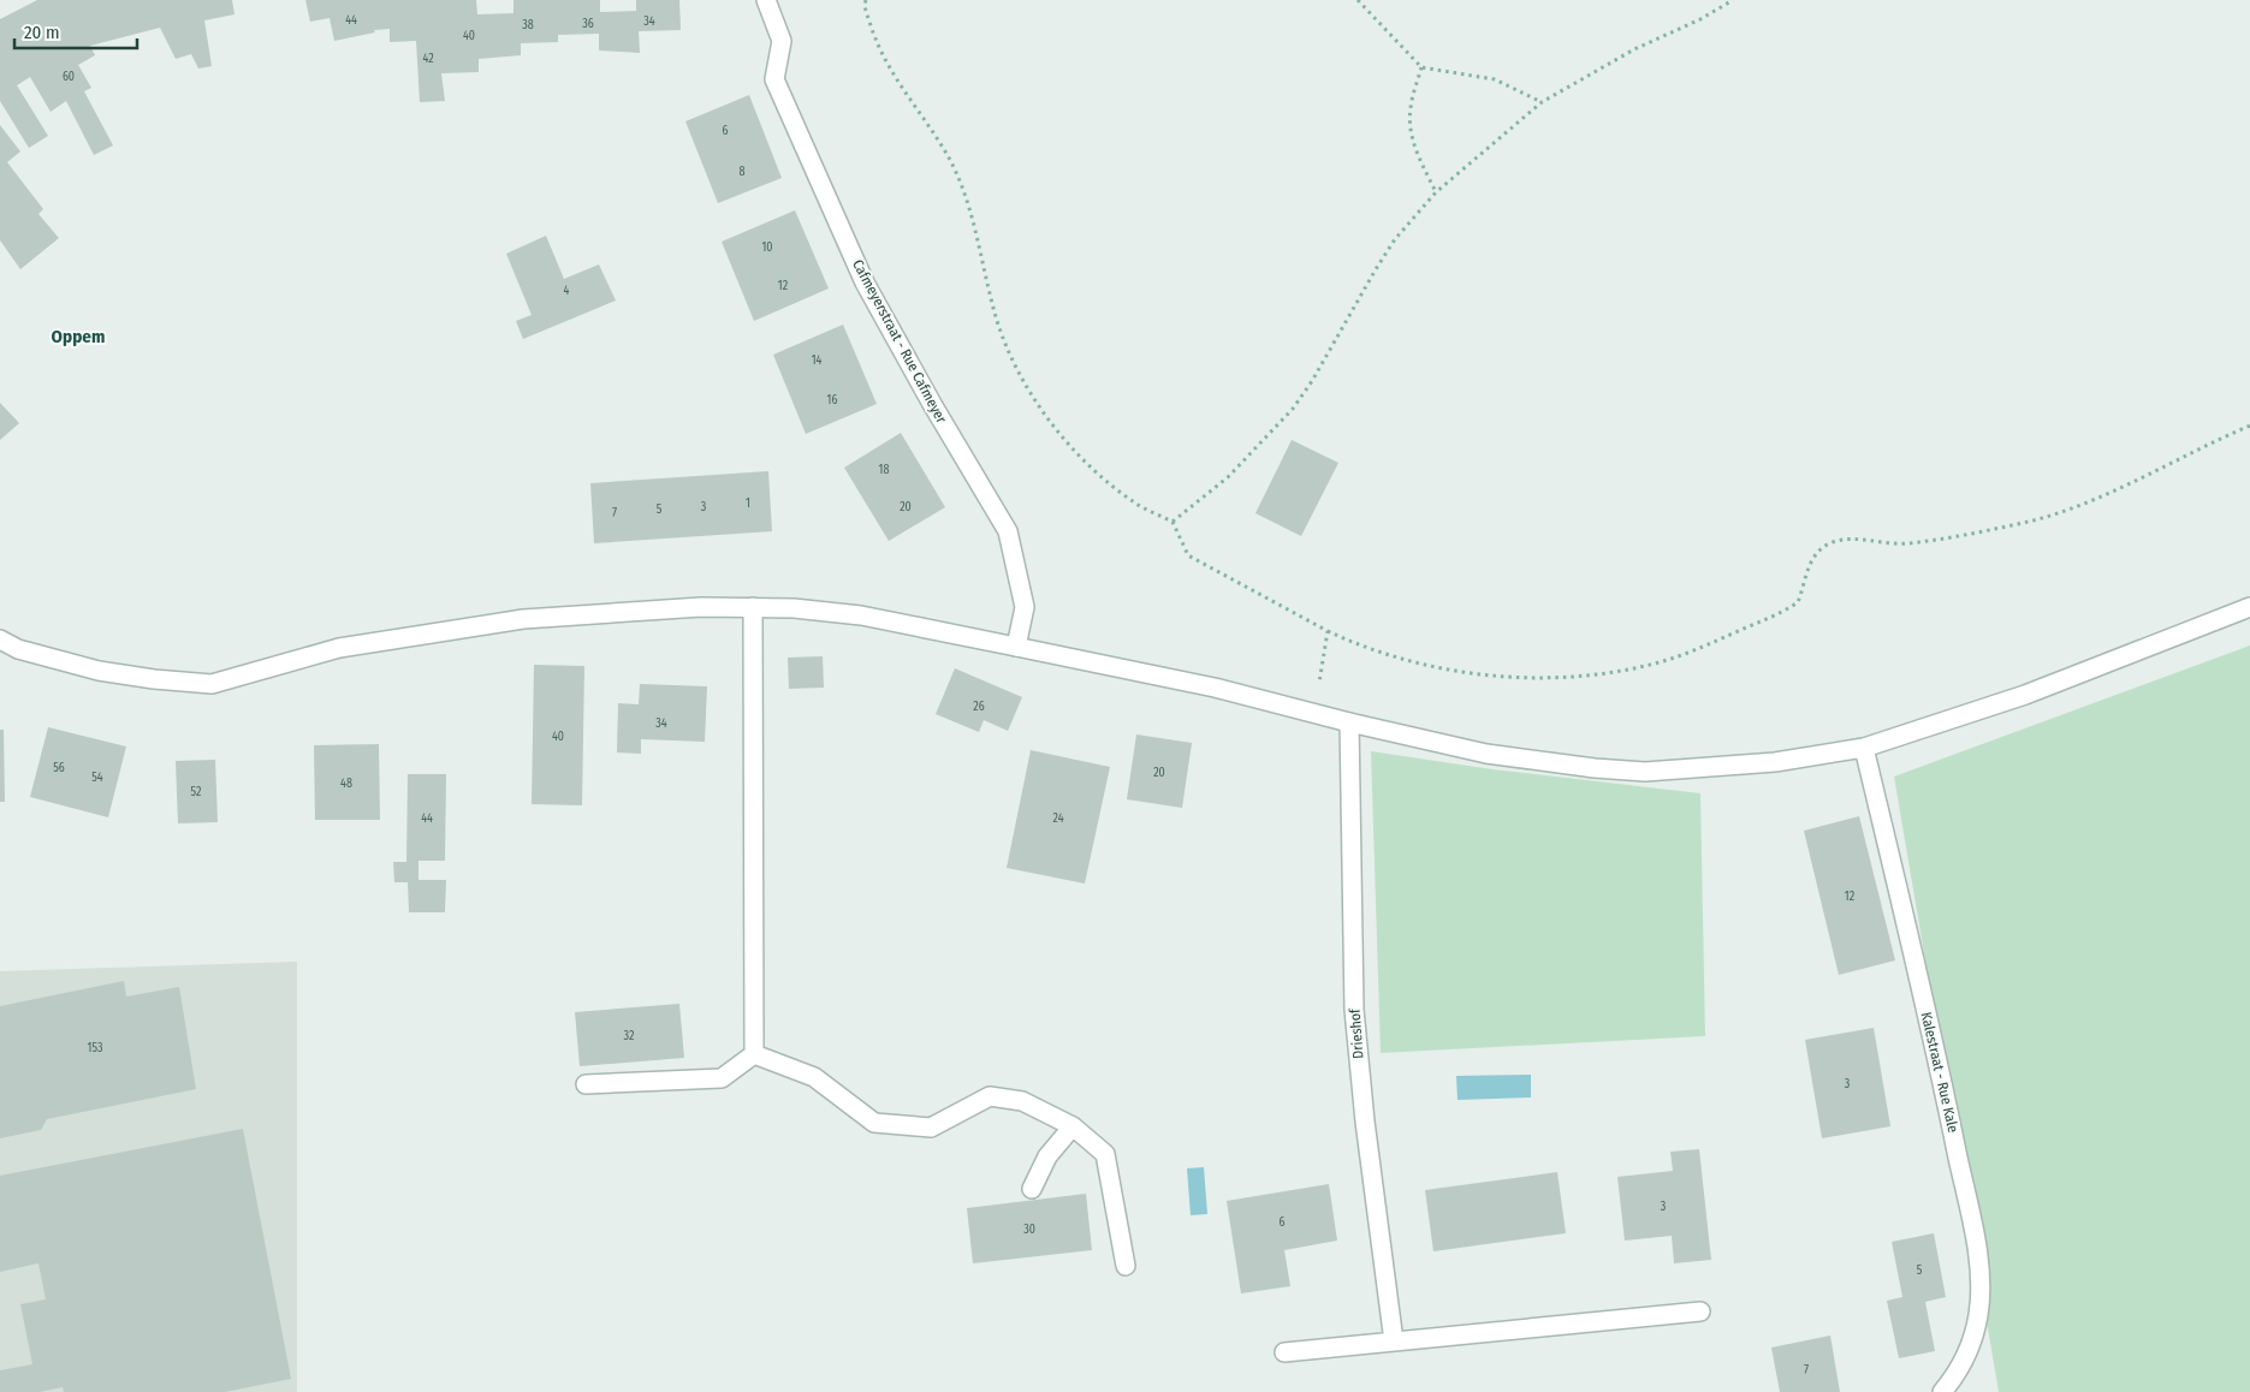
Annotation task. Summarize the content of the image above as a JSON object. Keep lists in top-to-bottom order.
{
  "streets": {
    "street": ["Cafmeyerstraat - Rue Cafmeyer", "Drieshof", "Kalestraat - Rue Kale"]
  },
  "districts": ["Oppem"],
  "house_numbers": [
    "44",
    "34",
    "36",
    "38",
    "40",
    "42",
    "60",
    "6",
    "8",
    "10",
    "12",
    "4",
    "14",
    "16",
    "18",
    "1",
    "3",
    "20",
    "5",
    "7",
    "26",
    "34",
    "40",
    "56",
    "20",
    "54",
    "48",
    "52",
    "44",
    "24",
    "12",
    "32",
    "153",
    "3",
    "3",
    "6",
    "30",
    "5",
    "7"
  ],
  "scale_bar": "20 m"
}
